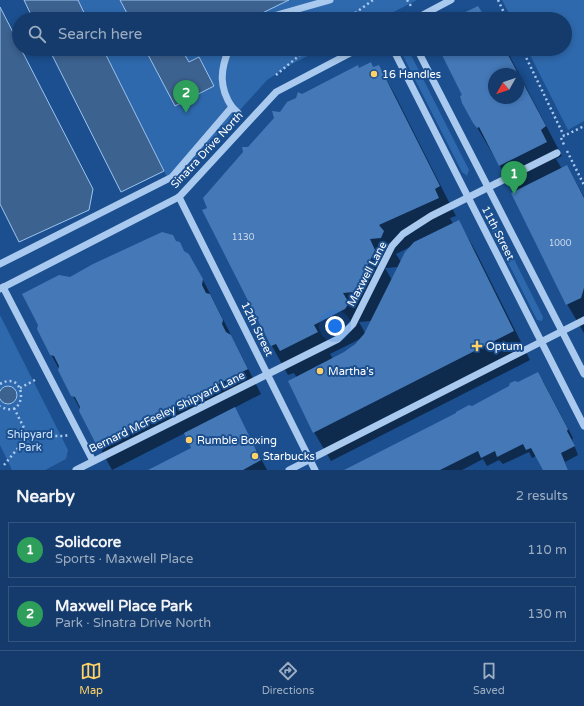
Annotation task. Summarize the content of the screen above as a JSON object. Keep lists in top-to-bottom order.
{
  "streets": {
    "street": [
      "Sinatra Drive North",
      "11th Street",
      "Maxwell Lane",
      "12th Street",
      "Bernard McFeeley Shipyard Lane"
    ]
  },
  "crossings": [
    ["Sinatra Drive North", "12th Street"],
    ["11th Street", "Maxwell Lane"],
    ["Maxwell Lane", "12th Street"],
    ["Maxwell Lane", "Bernard McFeeley Shipyard Lane"],
    ["12th Street", "Bernard McFeeley Shipyard Lane"]
  ],
  "parks": ["Shipyard Park"],
  "places": {
    "other": [
      "16 Handles",
      "Martha’s",
      "Rumble Boxing",
      "Starbucks"
    ],
    "health": ["Optum"]
  },
  "house_numbers": ["1130", "1000"],
  "north": "bottom left",
  "page": {
    "search": "Search here",
    "pins": ["2", "1"],
    "heading": ["Nearby", "2 results"],
    "list": [
      {
        "mark": "1",
        "name": "Solidcore",
        "note": "Sports · Maxwell Place",
        "value": "110 m"
      },
      {
        "mark": "2",
        "name": "Maxwell Place Park",
        "note": "Park · Sinatra Drive North",
        "value": "130 m"
      }
    ],
    "nav": ["Map", "Directions", "Saved"]
  }
}
